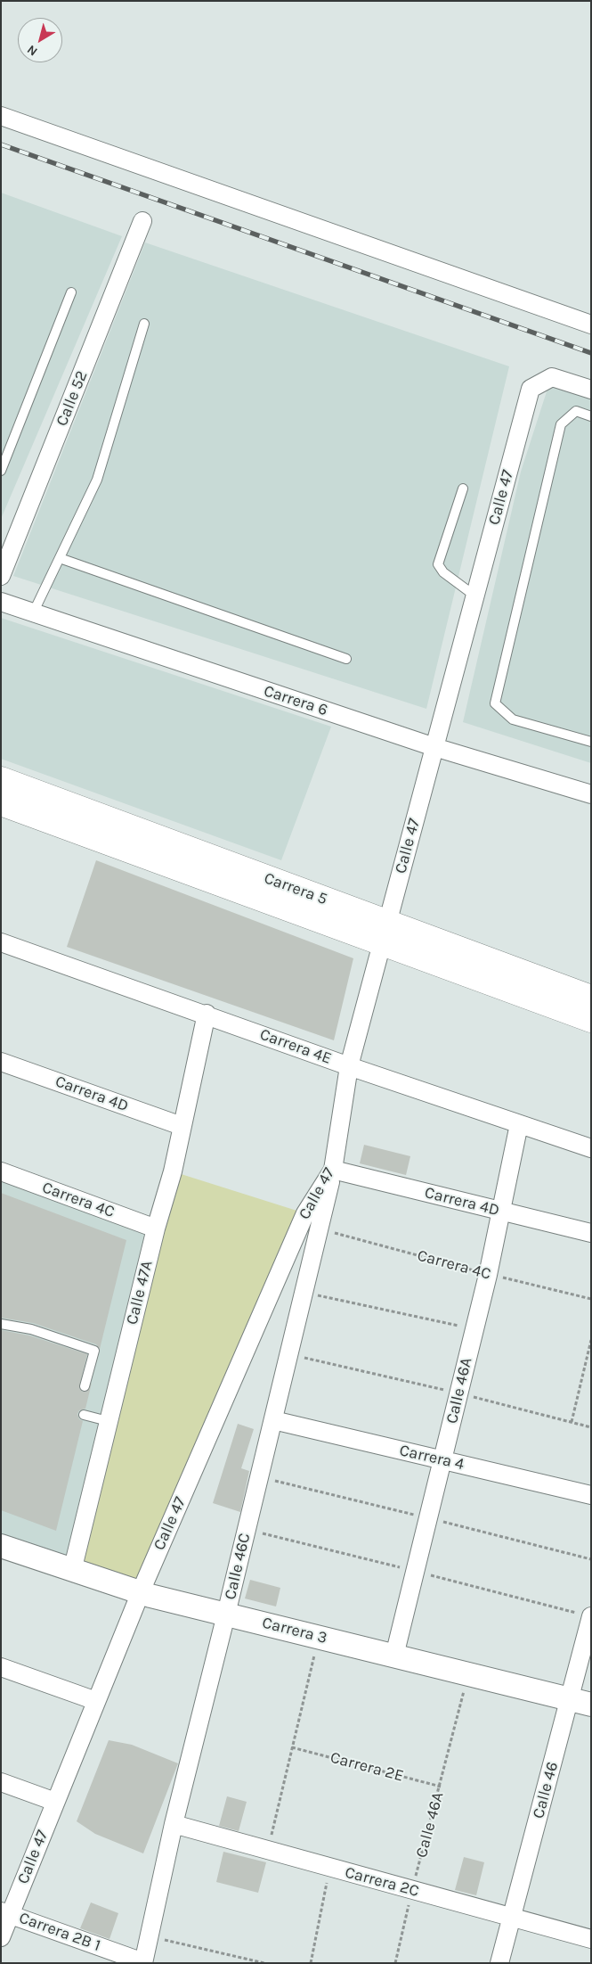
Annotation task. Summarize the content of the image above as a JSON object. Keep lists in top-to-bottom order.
{
  "streets": {
    "main road": ["Carrera 5"],
    "street": [
      "Calle 52",
      "Calle 47",
      "Carrera 6",
      "Carrera 4E",
      "Carrera 4D",
      "Carrera 4C",
      "Calle 47A",
      "Calle 46A",
      "Carrera 4",
      "Calle 46C",
      "Carrera 3",
      "Calle 46",
      "Carrera 2C",
      "Carrera 2B 1"
    ],
    "path": ["Carrera 2E"]
  },
  "crossings": [
    ["Calle 47", "Carrera 6"],
    ["Calle 47", "Carrera 5"],
    ["Calle 47", "Carrera 4E"],
    ["Calle 47", "Carrera 4D"],
    ["Calle 47", "Calle 46C"],
    ["Calle 47", "Carrera 3"],
    ["Calle 47", "Carrera 2B 1"],
    ["Carrera 4E", "Calle 47A"],
    ["Carrera 4E", "Calle 46A"],
    ["Carrera 4D", "Calle 47A"],
    ["Carrera 4D", "Calle 46A"],
    ["Carrera 4D", "Calle 46C"],
    ["Carrera 4C", "Calle 47A"],
    ["Carrera 4C", "Calle 46A"],
    ["Carrera 4C", "Calle 46C"],
    ["Calle 47A", "Carrera 3"],
    ["Calle 46A", "Carrera 4"],
    ["Calle 46A", "Carrera 3"],
    ["Calle 46A", "Carrera 2E"],
    ["Calle 46A", "Carrera 2C"],
    ["Carrera 4", "Calle 46C"],
    ["Calle 46C", "Carrera 3"],
    ["Calle 46C", "Carrera 2C"],
    ["Calle 46C", "Carrera 2B 1"],
    ["Carrera 3", "Calle 46"],
    ["Calle 46", "Carrera 2C"]
  ],
  "north": "bottom left"
}
